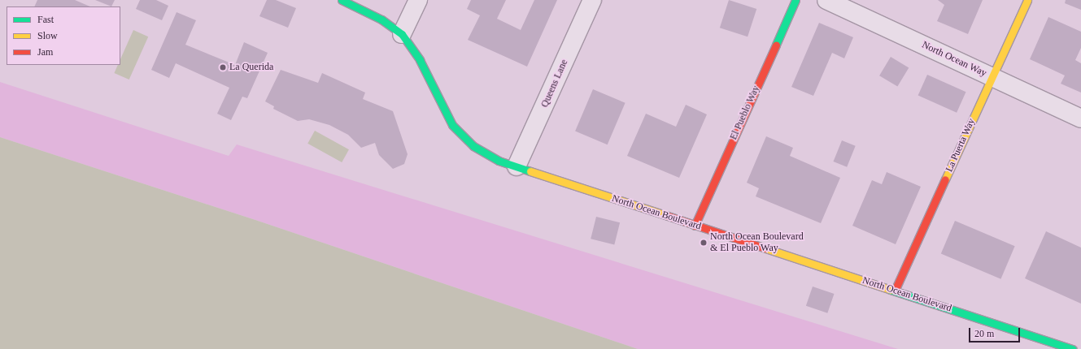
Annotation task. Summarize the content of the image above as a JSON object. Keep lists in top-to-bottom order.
{
  "streets": {
    "street": [
      "North Ocean Way",
      "Queens Lane",
      "El Pueblo Way",
      "La Puerta Way",
      "North Ocean Boulevard"
    ]
  },
  "crossings": [
    ["North Ocean Way", "La Puerta Way"],
    ["Queens Lane", "North Ocean Boulevard"],
    ["El Pueblo Way", "North Ocean Boulevard"],
    ["La Puerta Way", "North Ocean Boulevard"]
  ],
  "places": ["La Querida", "North Ocean Boulevard & El Pueblo Way"],
  "legend": ["Fast", "Slow", "Jam"],
  "scale_bar": "20 m"
}
